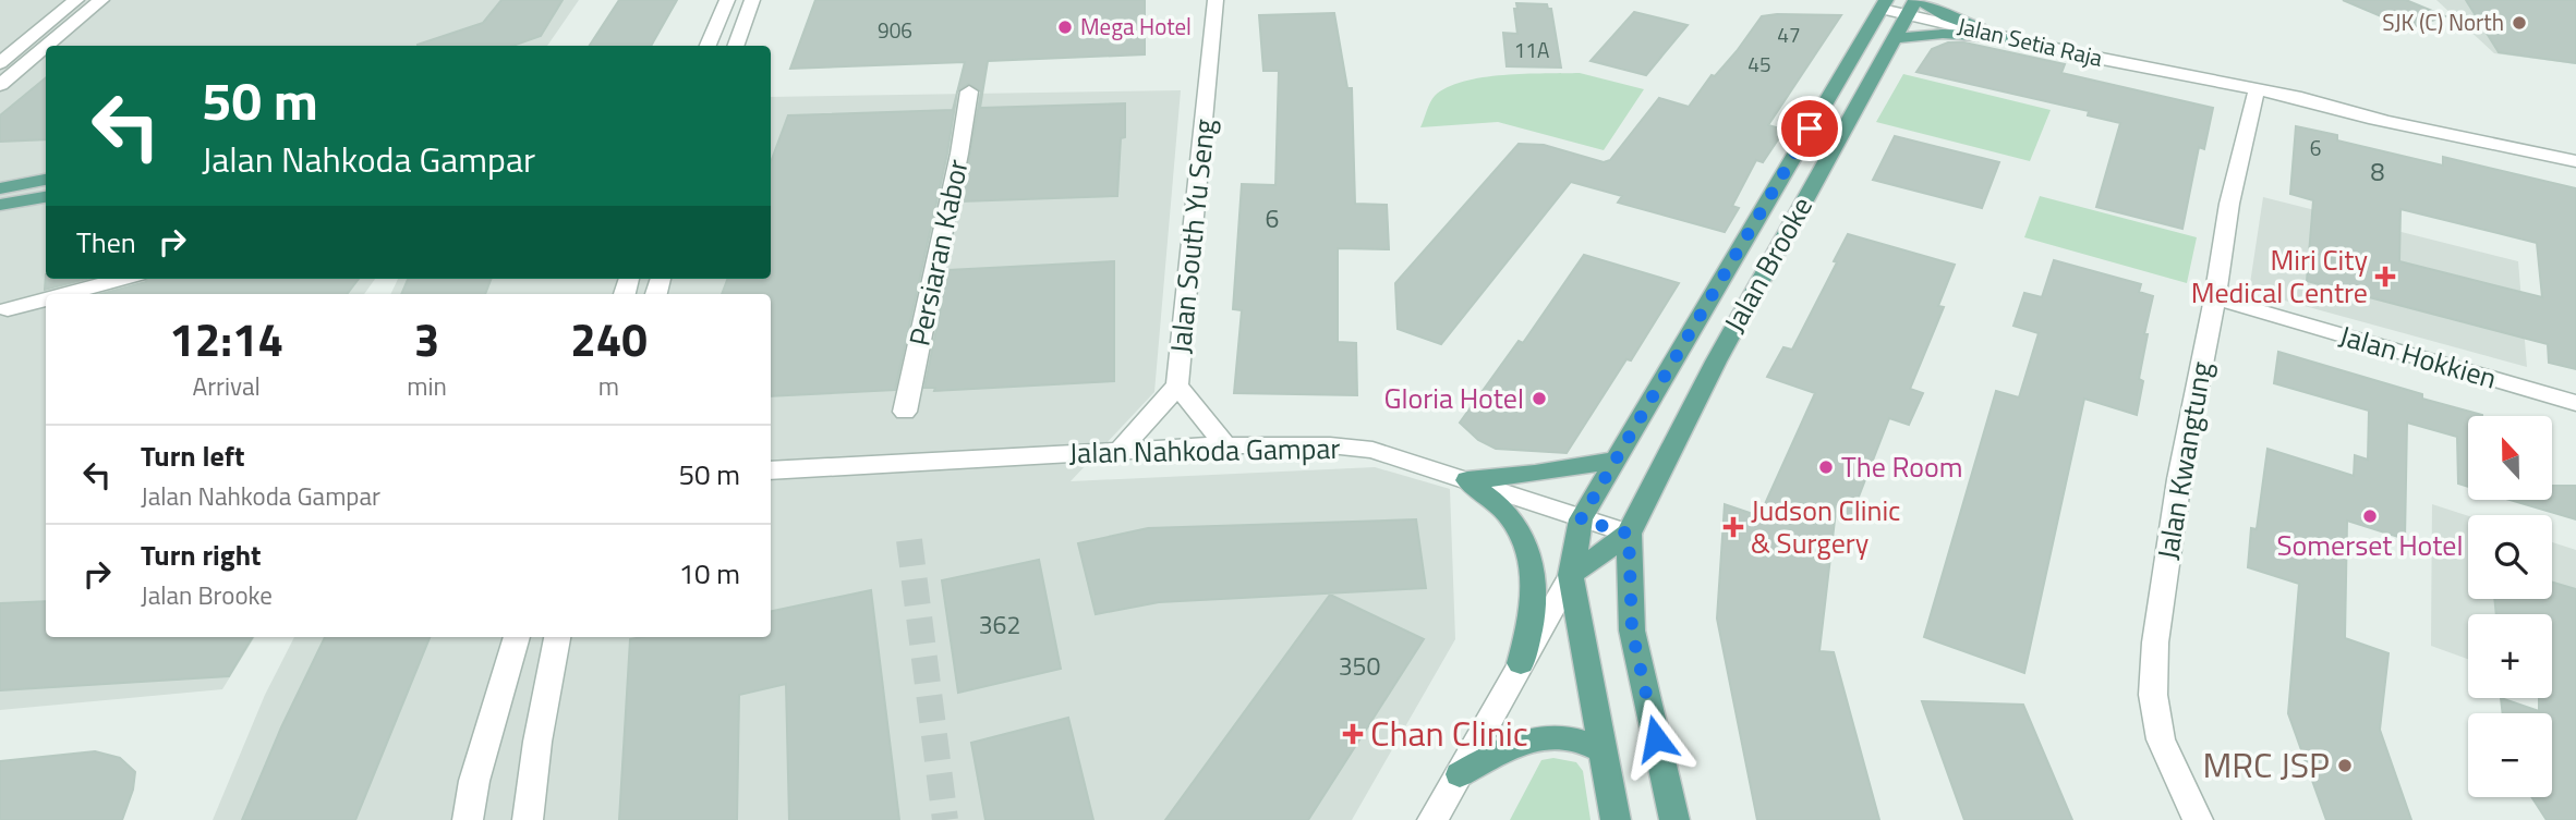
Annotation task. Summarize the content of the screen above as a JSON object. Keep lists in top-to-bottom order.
{
  "streets": {
    "main road": ["Jalan Brooke"],
    "street": [
      "Jalan Setia Raja",
      "Jalan South Yu Seng",
      "Persiaran Kabor",
      "Jalan Hokkien",
      "Jalan Nahkoda Gampar",
      "Jalan Kwangtung"
    ]
  },
  "crossings": [
    ["Jalan Setia Raja", "Jalan Brooke"],
    ["Jalan Setia Raja", "Jalan Kwangtung"],
    ["Jalan South Yu Seng", "Jalan Nahkoda Gampar"],
    ["Jalan Brooke", "Jalan Nahkoda Gampar"],
    ["Jalan Hokkien", "Jalan Kwangtung"]
  ],
  "places": {
    "other": [
      "SJK (C) North",
      "Mega Hotel",
      "Gloria Hotel",
      "The Room",
      "Somerset Hotel",
      "MRC JSP"
    ],
    "health": ["Miri City Medical Centre", "Judson Clinic & Surgery", "Chan Clinic"]
  },
  "house_numbers": [
    "906",
    "47",
    "11A",
    "45",
    "6",
    "8",
    "6",
    "362",
    "350"
  ],
  "north": "top",
  "page": {
    "turn": ["50 m", "Jalan Nahkoda Gampar"],
    "then": "Then",
    "eta": [
      "12:14",
      "Arrival",
      "3",
      "min",
      "240",
      "m"
    ],
    "map_buttons": ["+", "−"],
    "list": [
      {
        "name": "Turn left",
        "note": "Jalan Nahkoda Gampar",
        "value": "50 m"
      },
      {
        "name": "Turn right",
        "note": "Jalan Brooke",
        "value": "10 m"
      }
    ]
  }
}
